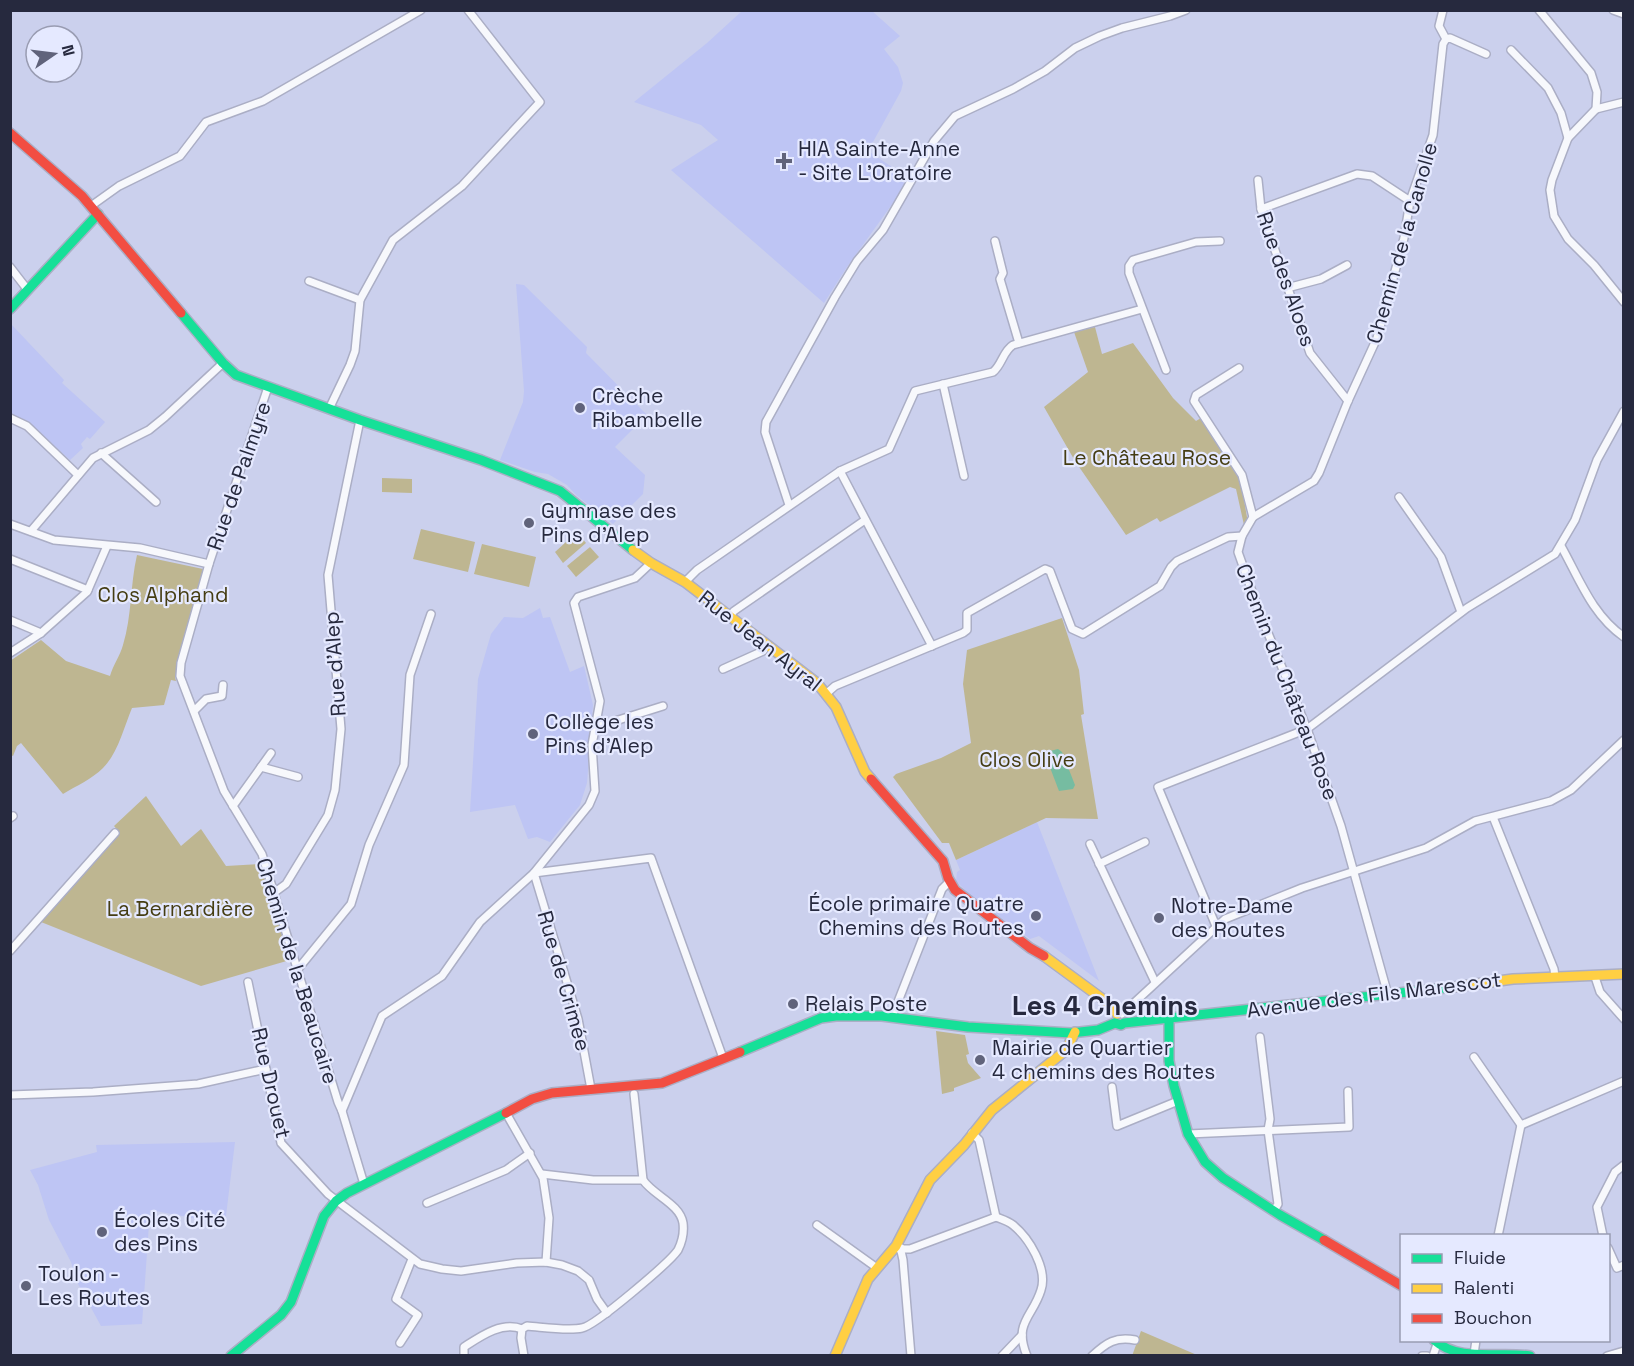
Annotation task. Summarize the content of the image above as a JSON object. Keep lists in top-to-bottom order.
{
  "streets": {
    "main road": ["Rue Jean Ayral", "Avenue des Fils Marescot"],
    "street": [
      "Chemin de la Canolle",
      "Rue des Aloes",
      "Rue de Palmyre",
      "Rue d'Alep",
      "Chemin du Château Rose",
      "Chemin de la Beaucaire",
      "Rue de Crimée",
      "Rue Drouet"
    ]
  },
  "crossings": [
    ["Chemin de la Canolle", "Rue des Aloes"],
    ["Chemin de la Canolle", "Chemin du Château Rose"],
    ["Rue de Palmyre", "Rue Jean Ayral"],
    ["Rue de Palmyre", "Chemin de la Beaucaire"],
    ["Rue Jean Ayral", "Rue d'Alep"],
    ["Rue Jean Ayral", "Avenue des Fils Marescot"],
    ["Rue d'Alep", "Chemin de la Beaucaire"],
    ["Chemin du Château Rose", "Avenue des Fils Marescot"],
    ["Chemin de la Beaucaire", "Avenue des Fils Marescot"],
    ["Rue de Crimée", "Avenue des Fils Marescot"],
    ["Avenue des Fils Marescot", "Rue Drouet"]
  ],
  "districts": ["Les 4 Chemins"],
  "parks": [
    "Le Château Rose",
    "Clos Alphand",
    "Clos Olive",
    "La Bernardière"
  ],
  "places": {
    "health": ["HIA Sainte-Anne - Site L'Oratoire"],
    "other": [
      "Crèche Ribambelle",
      "Gymnase des Pins d'Alep",
      "Collège les Pins d'Alep",
      "École primaire Quatre Chemins des Routes",
      "Notre-Dame des Routes",
      "Relais Poste",
      "Mairie de Quartier 4 chemins des Routes",
      "Écoles Cité des Pins",
      "Toulon - Les Routes"
    ]
  },
  "legend": ["Fluide", "Ralenti", "Bouchon"],
  "north": "right"
}
